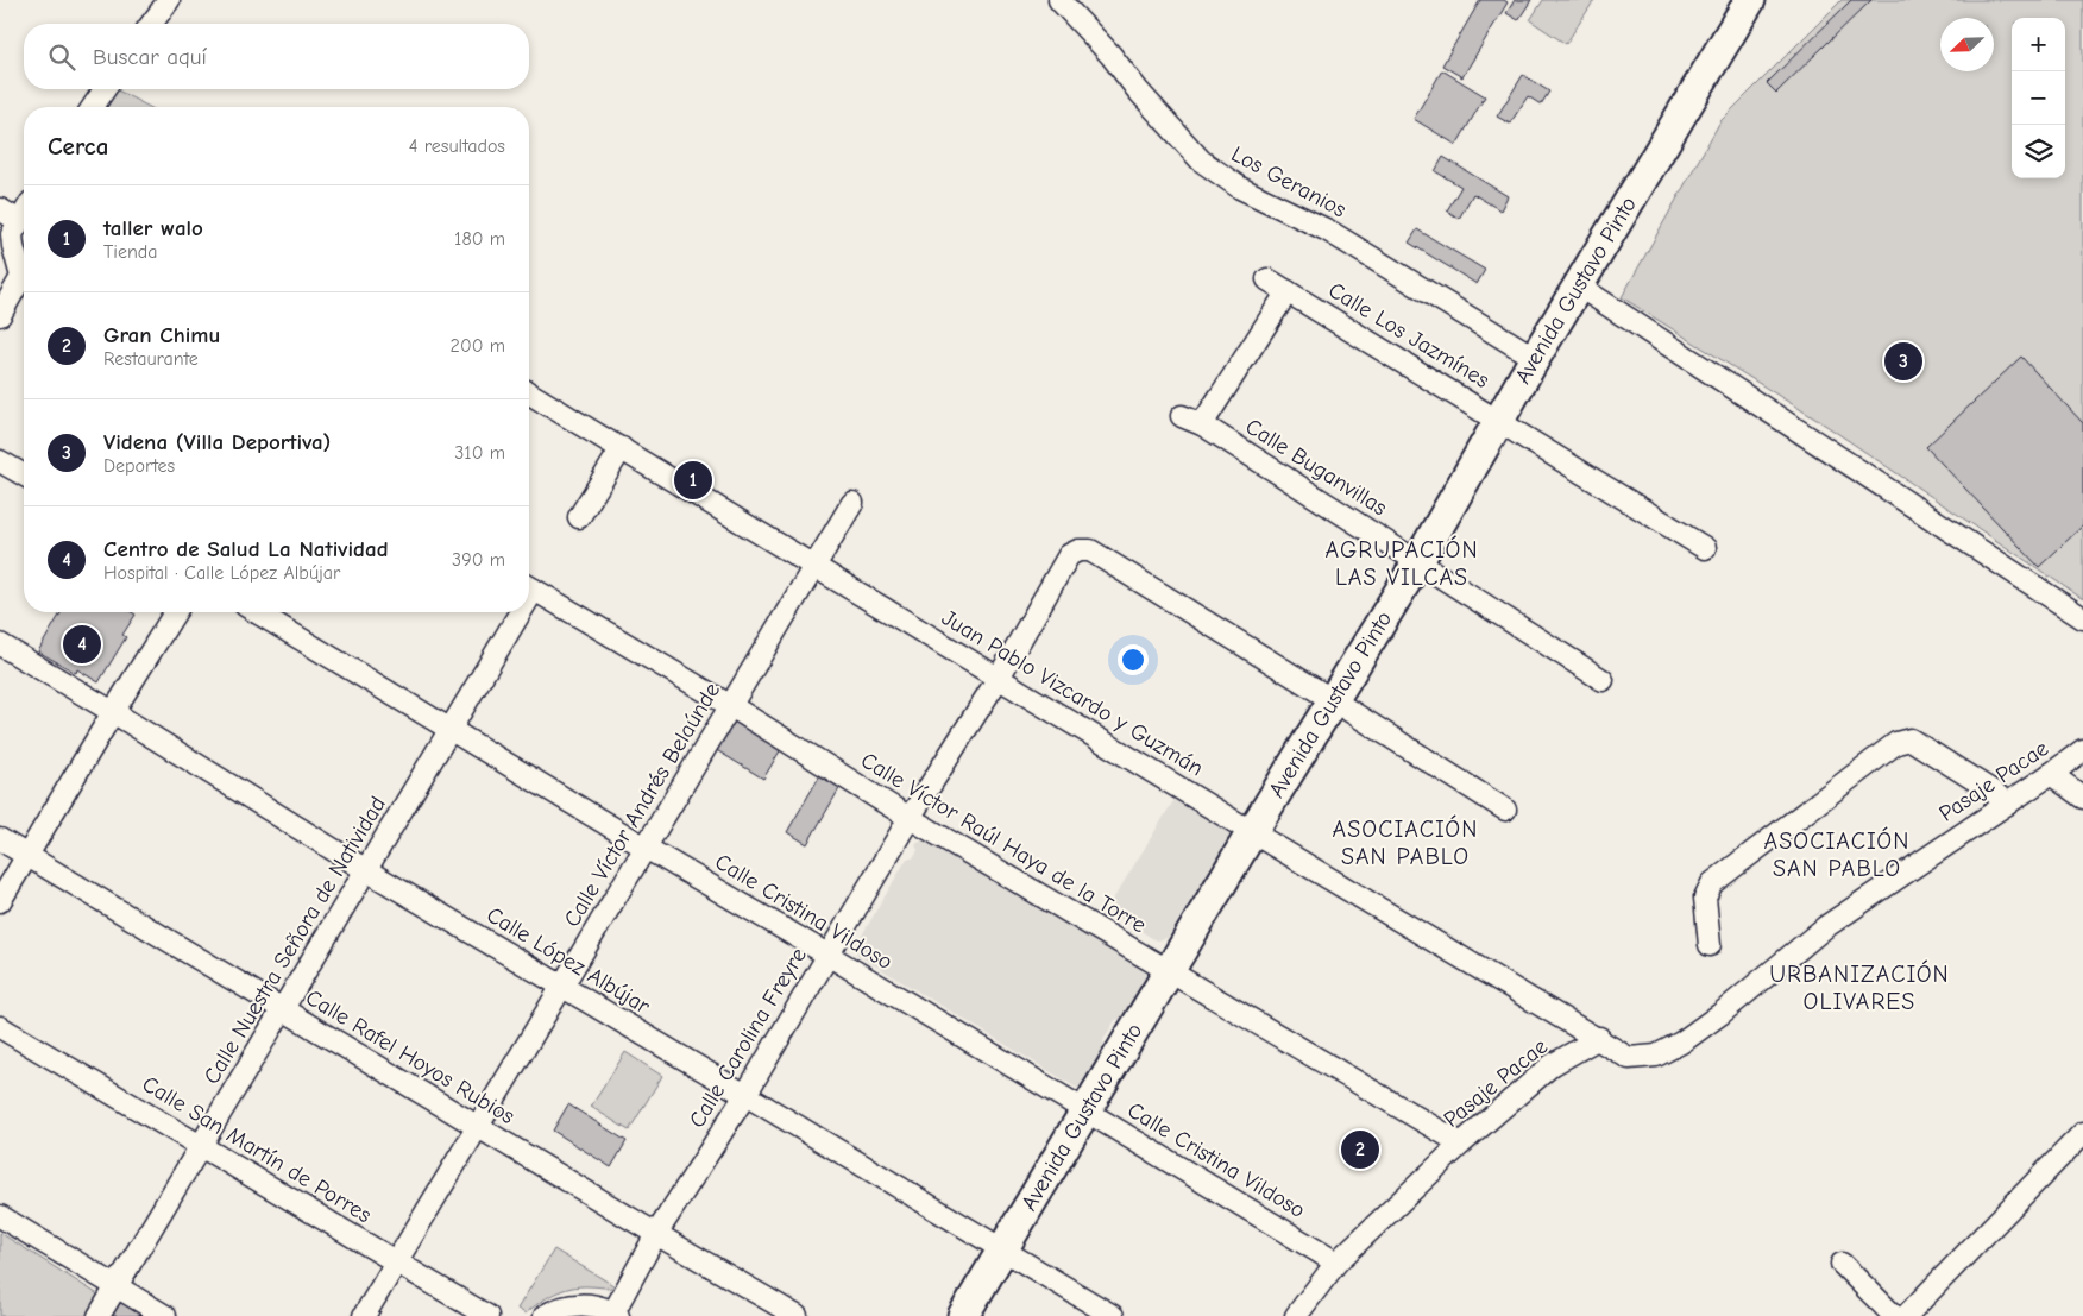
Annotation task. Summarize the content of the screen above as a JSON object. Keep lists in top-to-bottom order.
{
  "streets": {
    "main road": ["Avenida Gustavo Pinto"],
    "street": [
      "Los Geranios",
      "Calle Los Jazmínes",
      "Calle Buganvillas",
      "Juan Pablo Vizcardo y Guzmán",
      "Pasaje Pacae",
      "Calle Víctor Andrés Belaúnde",
      "Calle Víctor Raúl Haya de la Torre",
      "Calle Cristina Vildoso",
      "Calle Nuestra Señora de Natividad",
      "Calle López Albújar",
      "Calle Carolina Freyre",
      "Calle Rafel Hoyos Rubios",
      "Calle San Martín de Porres"
    ]
  },
  "crossings": [
    ["Los Geranios", "Avenida Gustavo Pinto"],
    ["Avenida Gustavo Pinto", "Calle Los Jazmínes"],
    ["Avenida Gustavo Pinto", "Calle Buganvillas"],
    ["Avenida Gustavo Pinto", "Juan Pablo Vizcardo y Guzmán"],
    ["Avenida Gustavo Pinto", "Calle Víctor Raúl Haya de la Torre"],
    ["Avenida Gustavo Pinto", "Calle Cristina Vildoso"],
    ["Avenida Gustavo Pinto", "Calle López Albújar"],
    ["Avenida Gustavo Pinto", "Calle Carolina Freyre"],
    ["Juan Pablo Vizcardo y Guzmán", "Pasaje Pacae"],
    ["Juan Pablo Vizcardo y Guzmán", "Calle Víctor Andrés Belaúnde"],
    ["Juan Pablo Vizcardo y Guzmán", "Calle Carolina Freyre"],
    ["Pasaje Pacae", "Calle Víctor Raúl Haya de la Torre"],
    ["Pasaje Pacae", "Calle Cristina Vildoso"],
    ["Calle Víctor Andrés Belaúnde", "Calle Víctor Raúl Haya de la Torre"],
    ["Calle Víctor Andrés Belaúnde", "Calle Cristina Vildoso"],
    ["Calle Víctor Andrés Belaúnde", "Calle López Albújar"],
    ["Calle Víctor Andrés Belaúnde", "Calle Rafel Hoyos Rubios"],
    ["Calle Víctor Andrés Belaúnde", "Calle San Martín de Porres"],
    ["Calle Víctor Raúl Haya de la Torre", "Calle Carolina Freyre"],
    ["Calle Cristina Vildoso", "Calle Nuestra Señora de Natividad"],
    ["Calle Cristina Vildoso", "Calle Carolina Freyre"],
    ["Calle Nuestra Señora de Natividad", "Calle López Albújar"],
    ["Calle Nuestra Señora de Natividad", "Calle Rafel Hoyos Rubios"],
    ["Calle Nuestra Señora de Natividad", "Calle San Martín de Porres"],
    ["Calle López Albújar", "Calle Carolina Freyre"],
    ["Calle Carolina Freyre", "Calle Rafel Hoyos Rubios"]
  ],
  "districts": [
    "AGRUPACIÓN LAS VILCAS",
    "ASOCIACIÓN SAN PABLO",
    "ASOCIACIÓN SAN PABLO",
    "URBANIZACIÓN OLIVARES"
  ],
  "north": "bottom left",
  "page": {
    "map_buttons": ["+", "−"],
    "search": "Buscar aquí",
    "heading": ["Cerca", "4 resultados"],
    "list": [
      {
        "mark": "1",
        "name": "taller walo",
        "note": "Tienda",
        "value": "180 m"
      },
      {
        "mark": "2",
        "name": "Gran Chimu",
        "note": "Restaurante",
        "value": "200 m"
      },
      {
        "mark": "3",
        "name": "Videna (Villa Deportiva)",
        "note": "Deportes",
        "value": "310 m"
      },
      {
        "mark": "4",
        "name": "Centro de Salud La Natividad",
        "note": "Hospital · Calle López Albújar",
        "value": "390 m"
      }
    ],
    "pins": [
      "3",
      "1",
      "4",
      "2"
    ]
  }
}
